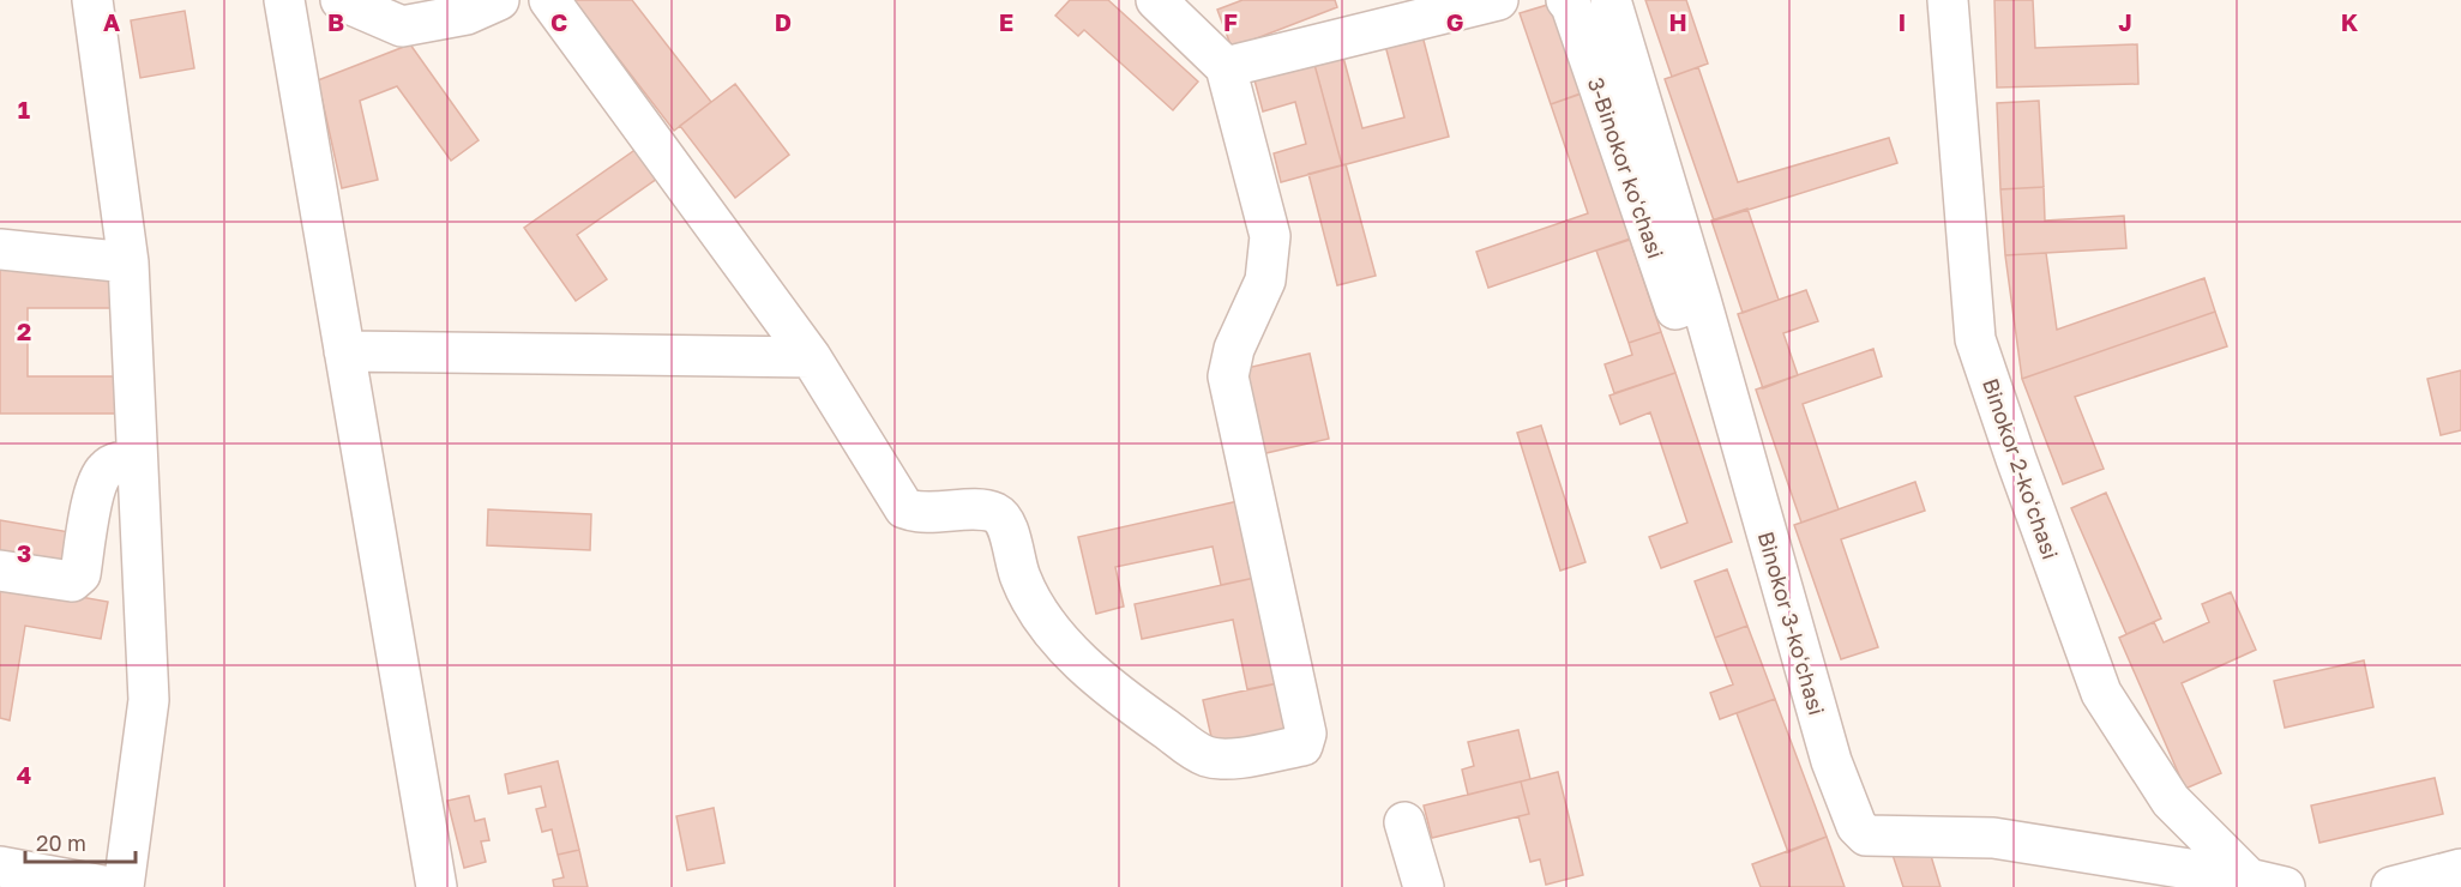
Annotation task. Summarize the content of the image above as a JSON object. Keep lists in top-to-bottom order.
{
  "streets": {
    "street": ["3-Binokor koʻchasi", "Binokor 2-koʻchasi", "Binokor 3-koʻchasi"]
  },
  "crossings": [
    ["3-Binokor koʻchasi", "Binokor 3-koʻchasi"],
    ["Binokor 2-koʻchasi", "Binokor 3-koʻchasi"]
  ],
  "scale_bar": "20 m",
  "grid": {
    "columns": [
      "A",
      "B",
      "C",
      "D",
      "E",
      "F",
      "G",
      "H",
      "I",
      "J",
      "K"
    ],
    "rows": [
      "1",
      "2",
      "3",
      "4"
    ]
  }
}
